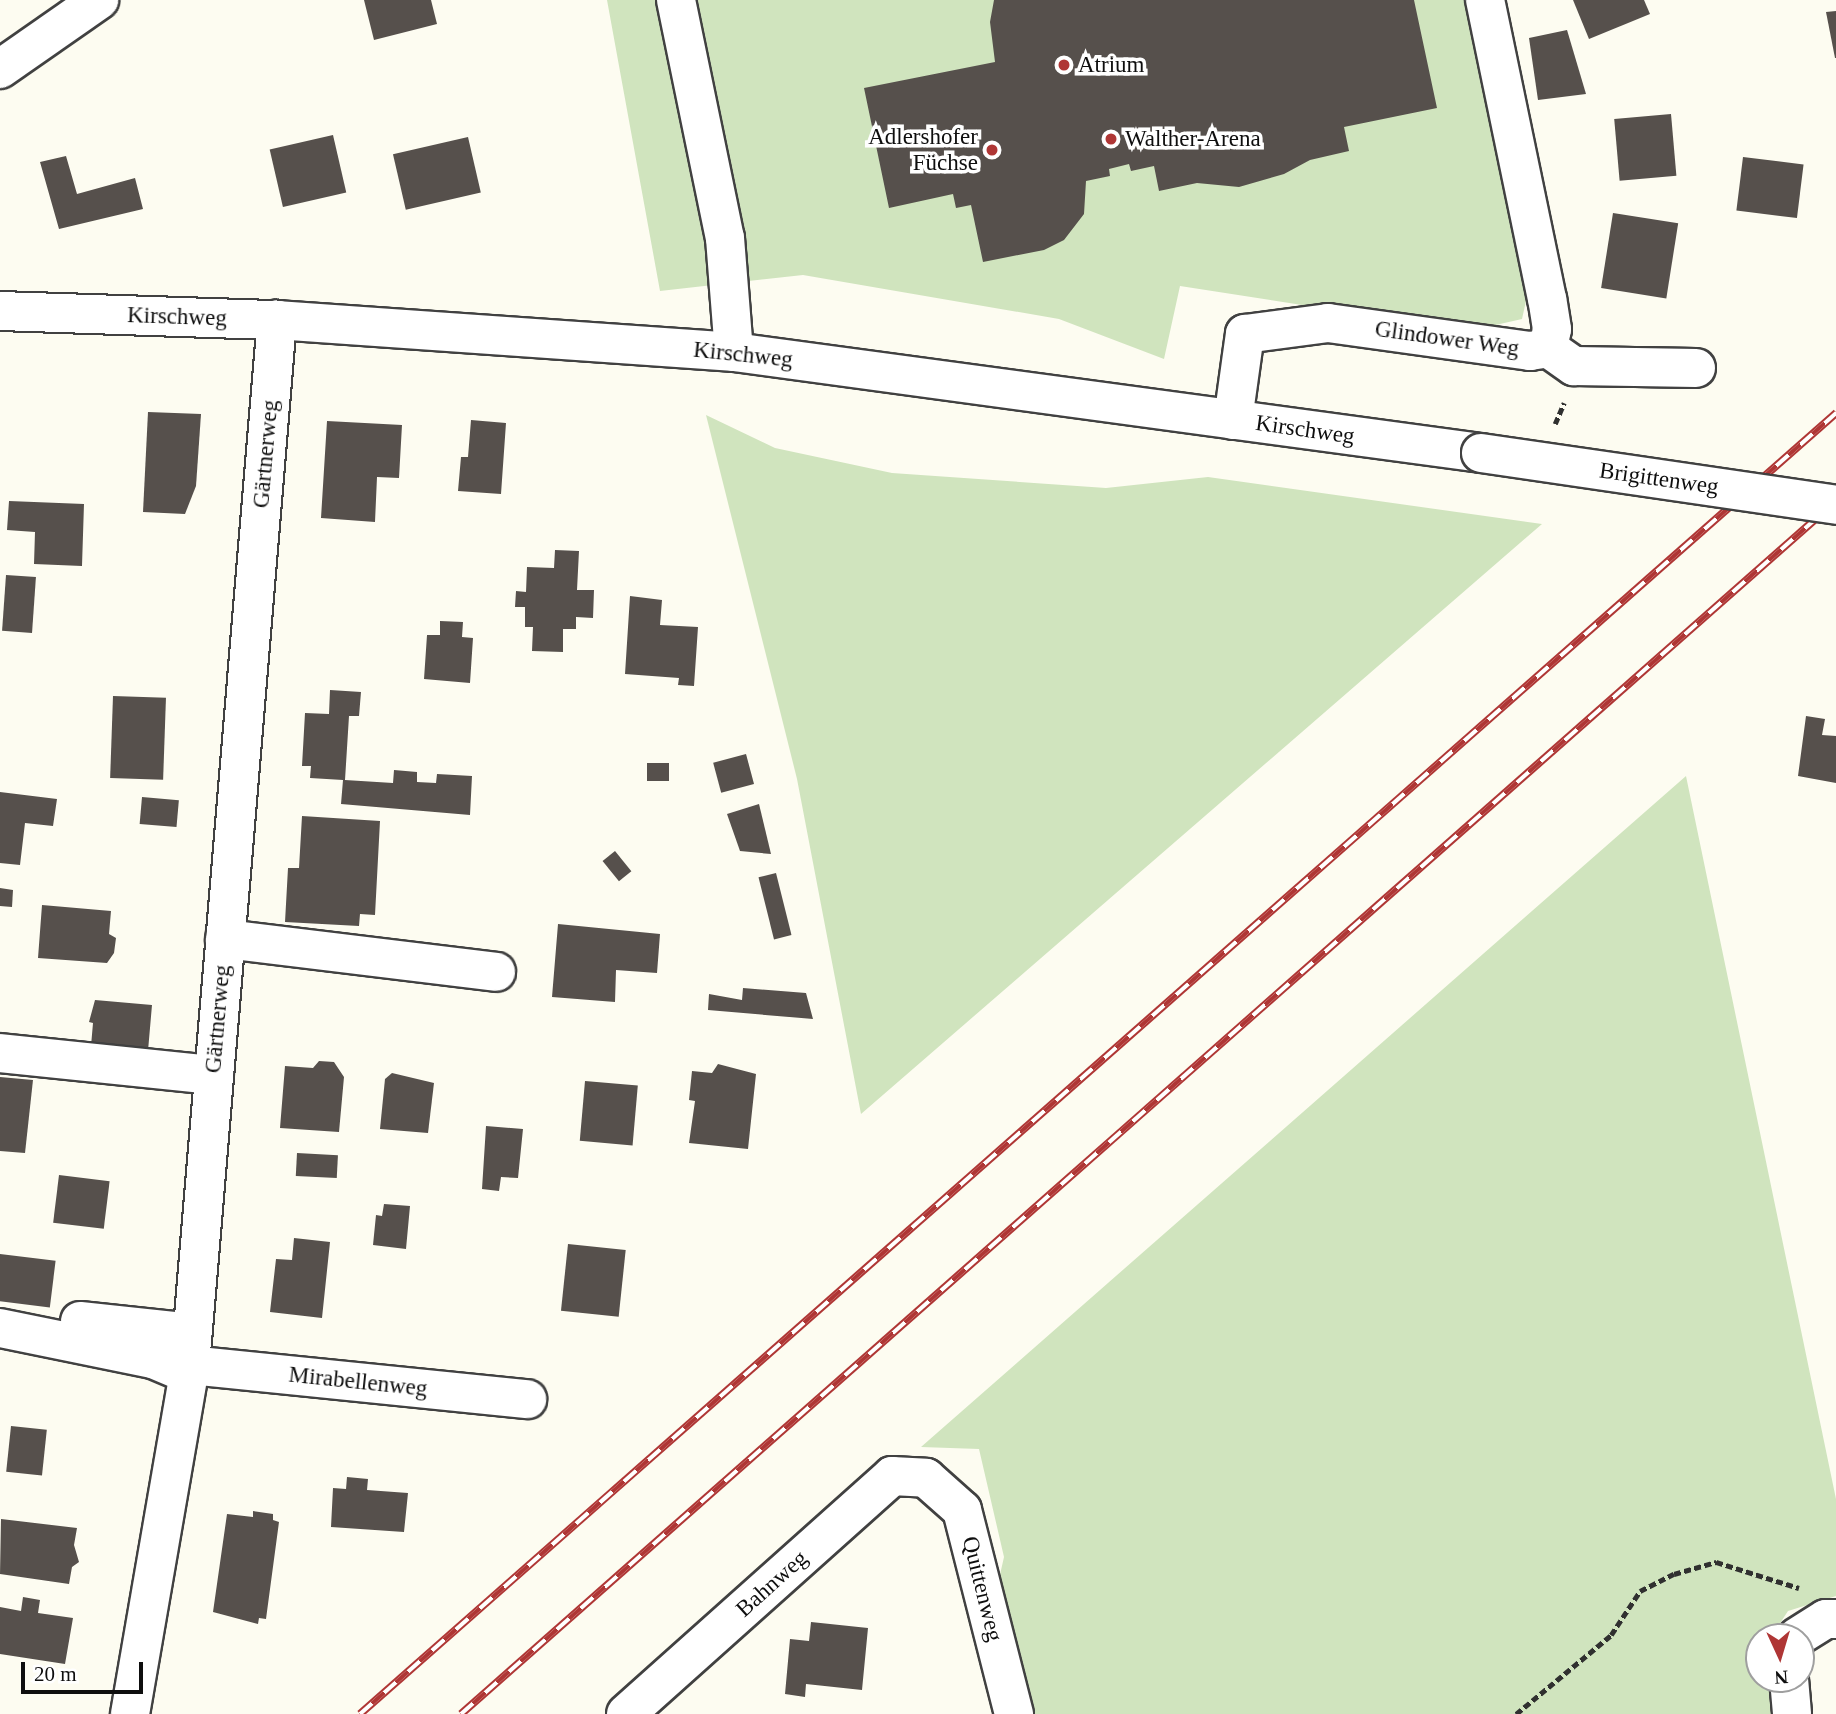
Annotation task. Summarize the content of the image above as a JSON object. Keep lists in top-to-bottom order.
{
  "streets": {
    "street": [
      "Kirschweg",
      "Glindower Weg",
      "Gärtnerweg",
      "Brigittenweg",
      "Mirabellenweg",
      "Bahnweg",
      "Quittenweg"
    ]
  },
  "crossings": [
    ["Kirschweg", "Glindower Weg"],
    ["Kirschweg", "Gärtnerweg"],
    ["Kirschweg", "Brigittenweg"],
    ["Gärtnerweg", "Mirabellenweg"],
    ["Bahnweg", "Quittenweg"]
  ],
  "places": ["Atrium", "Walther-Arena", "Adlershofer Füchse"],
  "scale_bar": "20 m",
  "north": "bottom"
}
